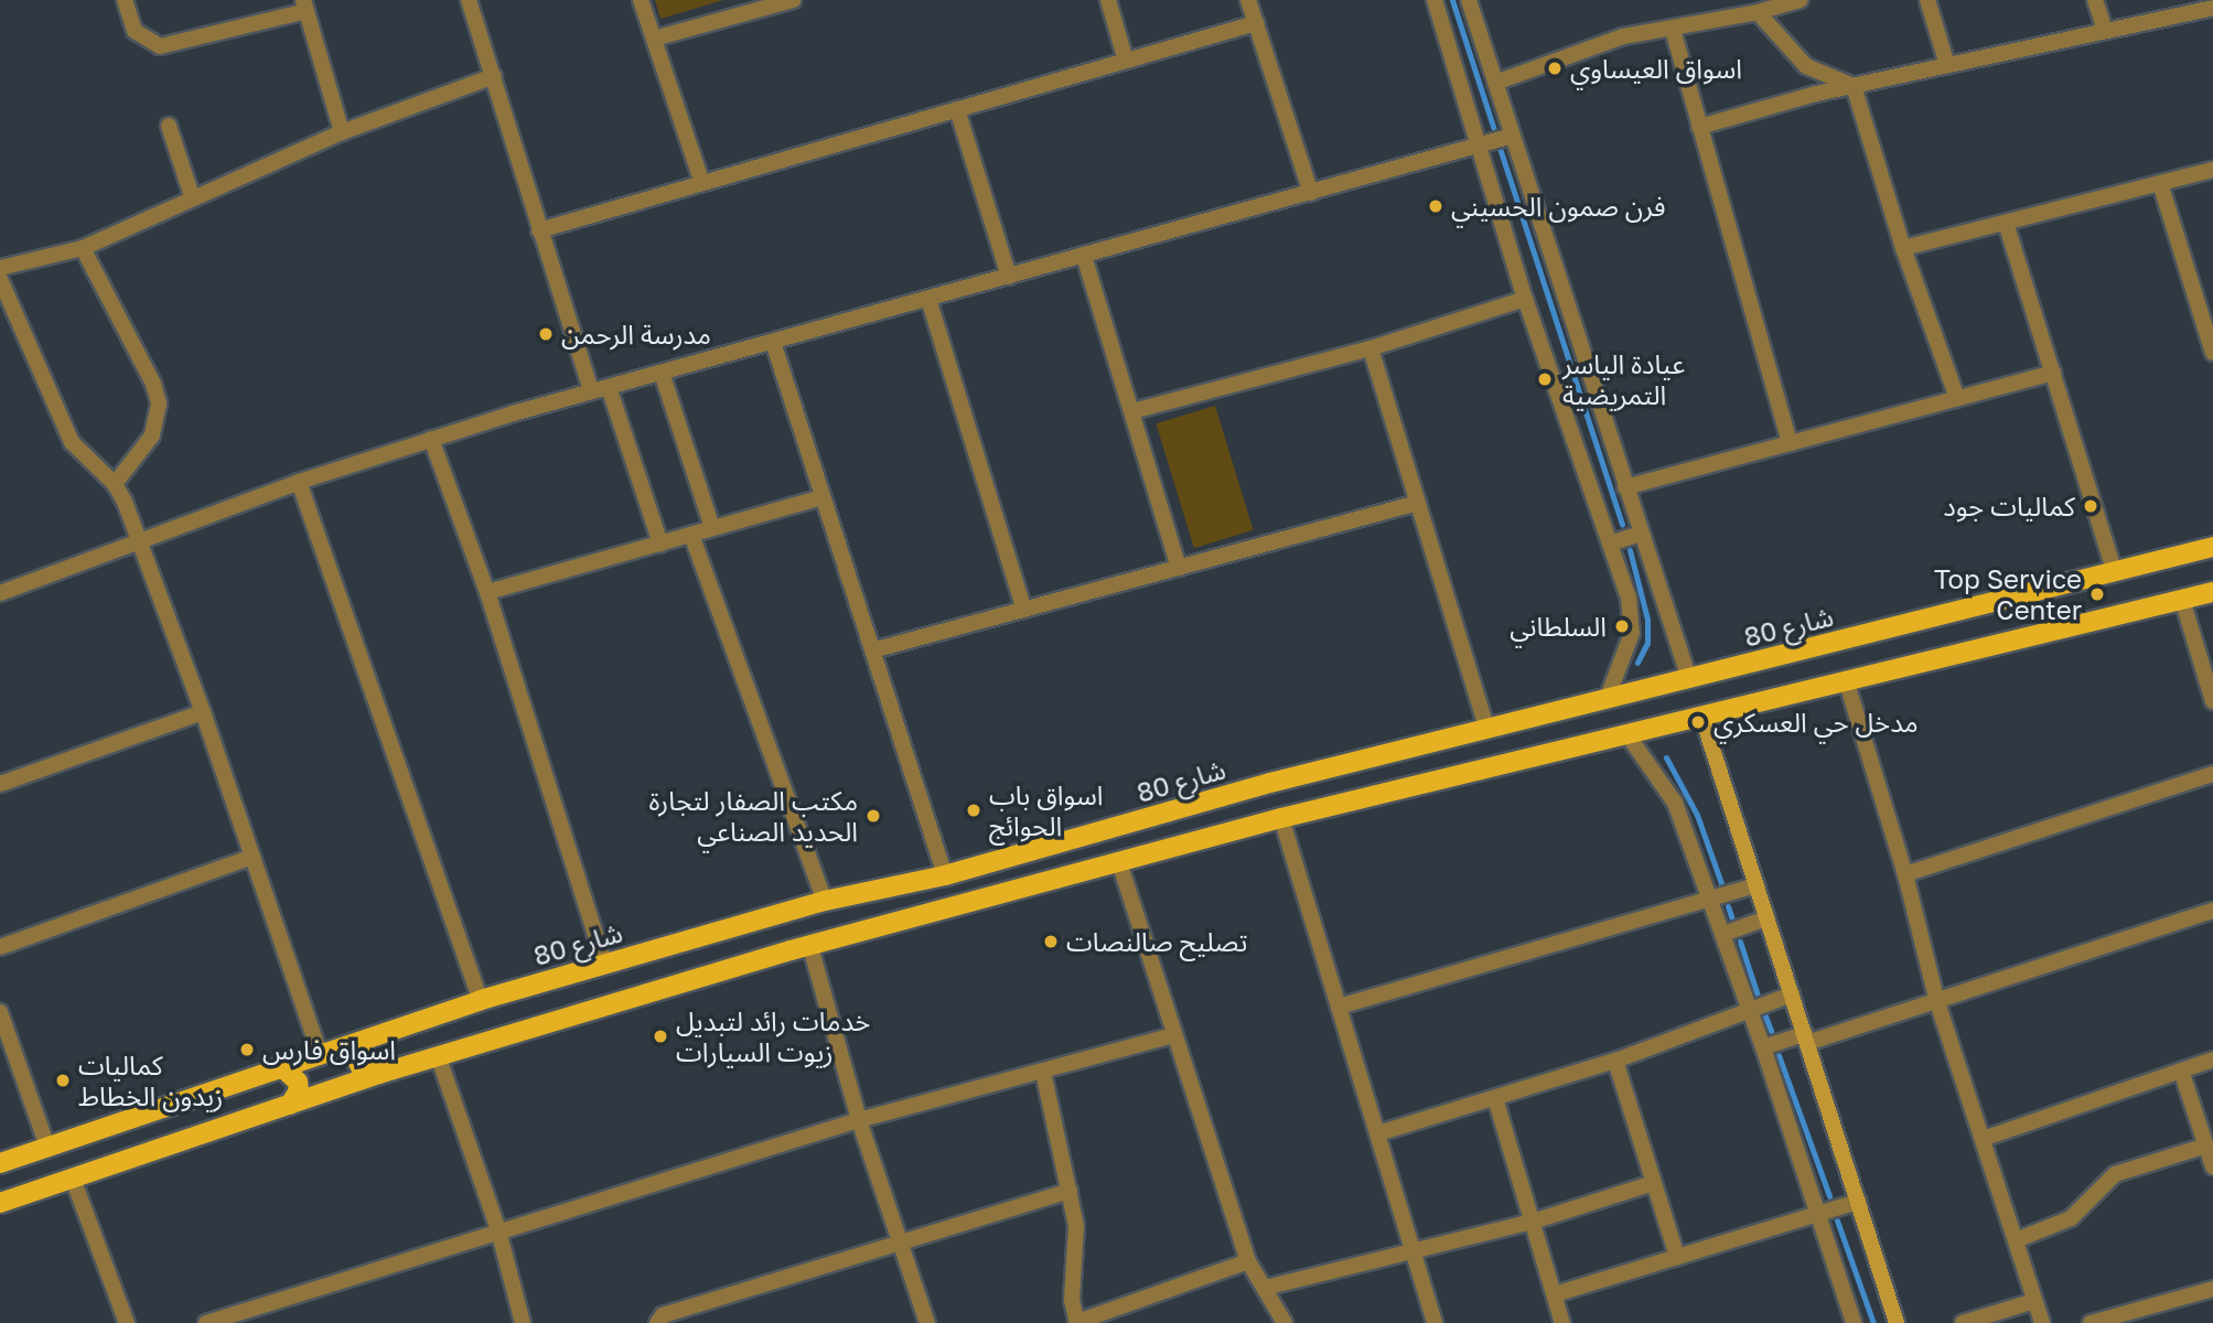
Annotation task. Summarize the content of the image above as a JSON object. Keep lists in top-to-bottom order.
{
  "streets": {
    "main road": ["شارع 80"]
  },
  "places": [
    "اسواق العيساوي",
    "فرن صمون الحسيني",
    "مدرسة الرحمن",
    "عيادة الياسر التمريضية",
    "كماليات جود",
    "Top Service Center",
    "السلطاني",
    "مدخل حي العسكري",
    "اسواق باب الحوائج",
    "مكتب الصفار لتجارة الحديد الصناعي",
    "تصليح صالنصات",
    "خدمات رائد لتبديل زيوت السيارات",
    "اسواق فارس",
    "كماليات زيدون الخطاط"
  ]
}
